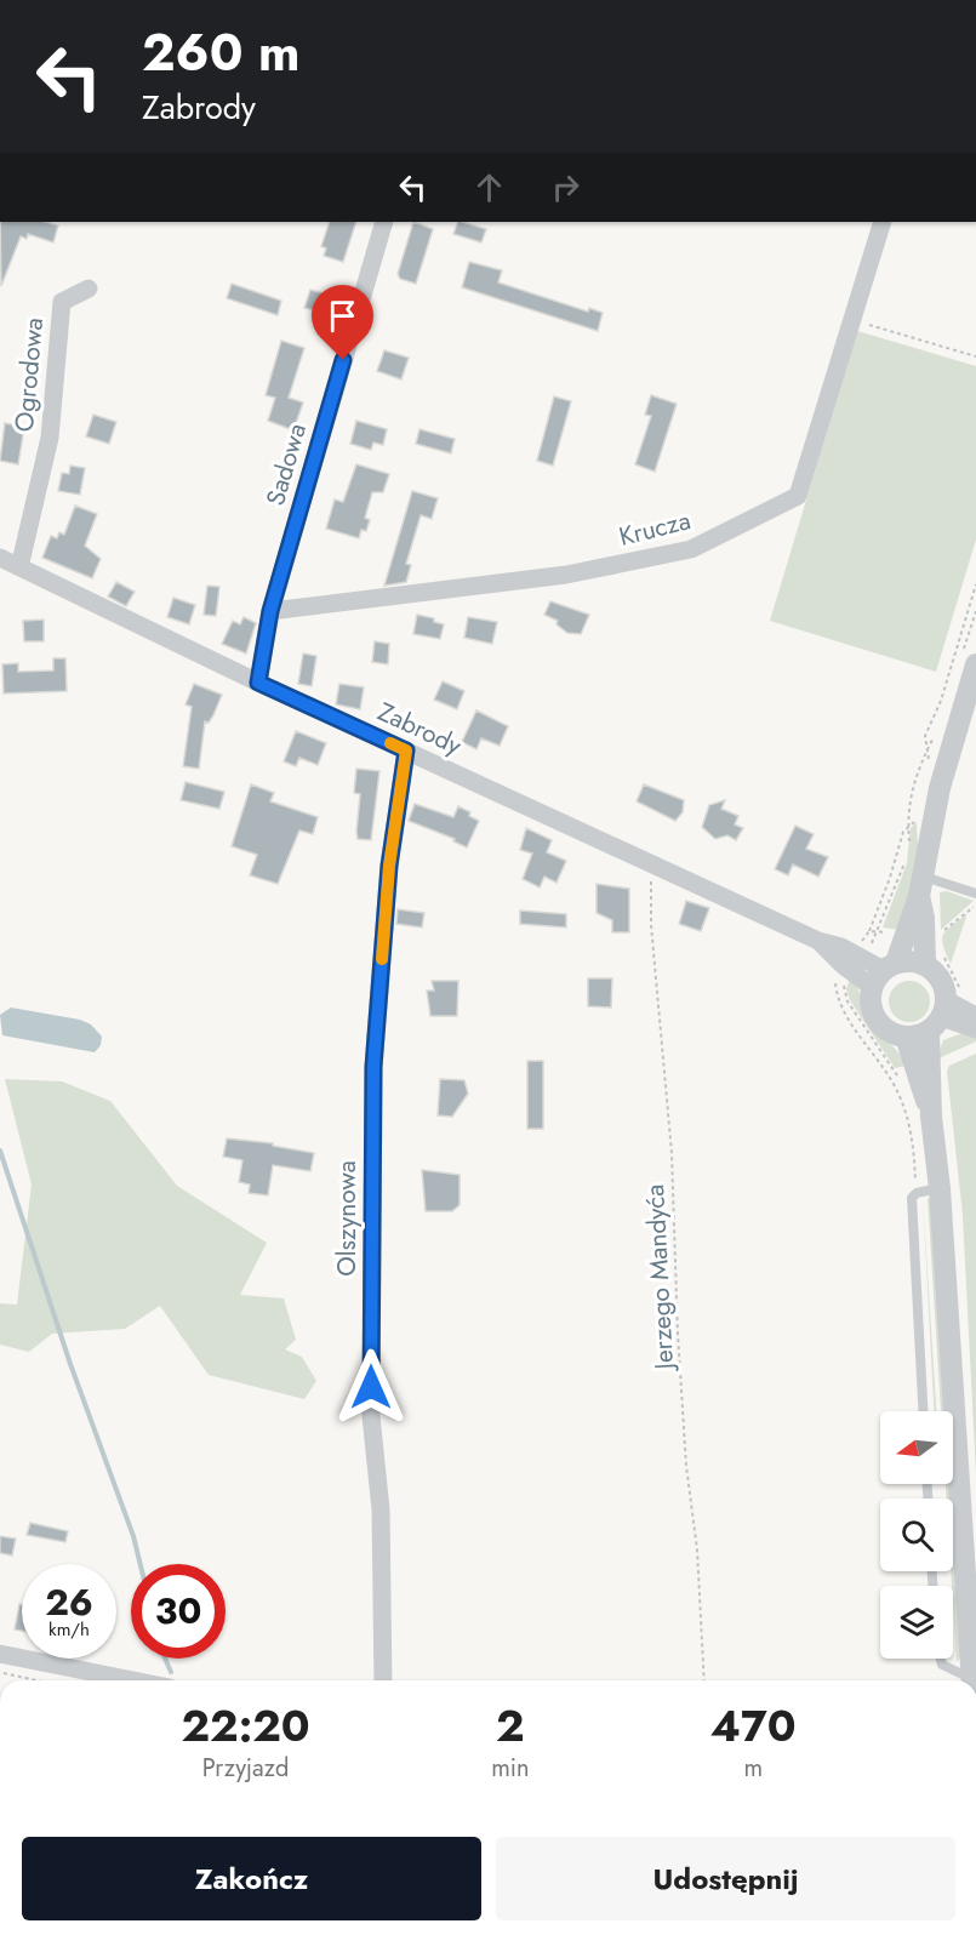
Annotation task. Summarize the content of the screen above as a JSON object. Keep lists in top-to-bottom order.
{
  "streets": {
    "street": [
      "Ogrodowa",
      "Sadowa",
      "Krucza",
      "Zabrody",
      "Olszynowa"
    ],
    "path": ["Jerzego Mandyća"]
  },
  "crossings": [
    ["Ogrodowa", "Zabrody"],
    ["Sadowa", "Krucza"],
    ["Sadowa", "Zabrody"],
    ["Zabrody", "Olszynowa"],
    ["Zabrody", "Jerzego Mandyća"]
  ],
  "north": "left",
  "page": {
    "turn": ["260 m", "Zabrody"],
    "speed": "26 km/h",
    "limit": "30",
    "eta": [
      "22:20",
      "Przyjazd",
      "2",
      "min",
      "470",
      "m"
    ],
    "buttons": ["Zakończ", "Udostępnij"]
  }
}
